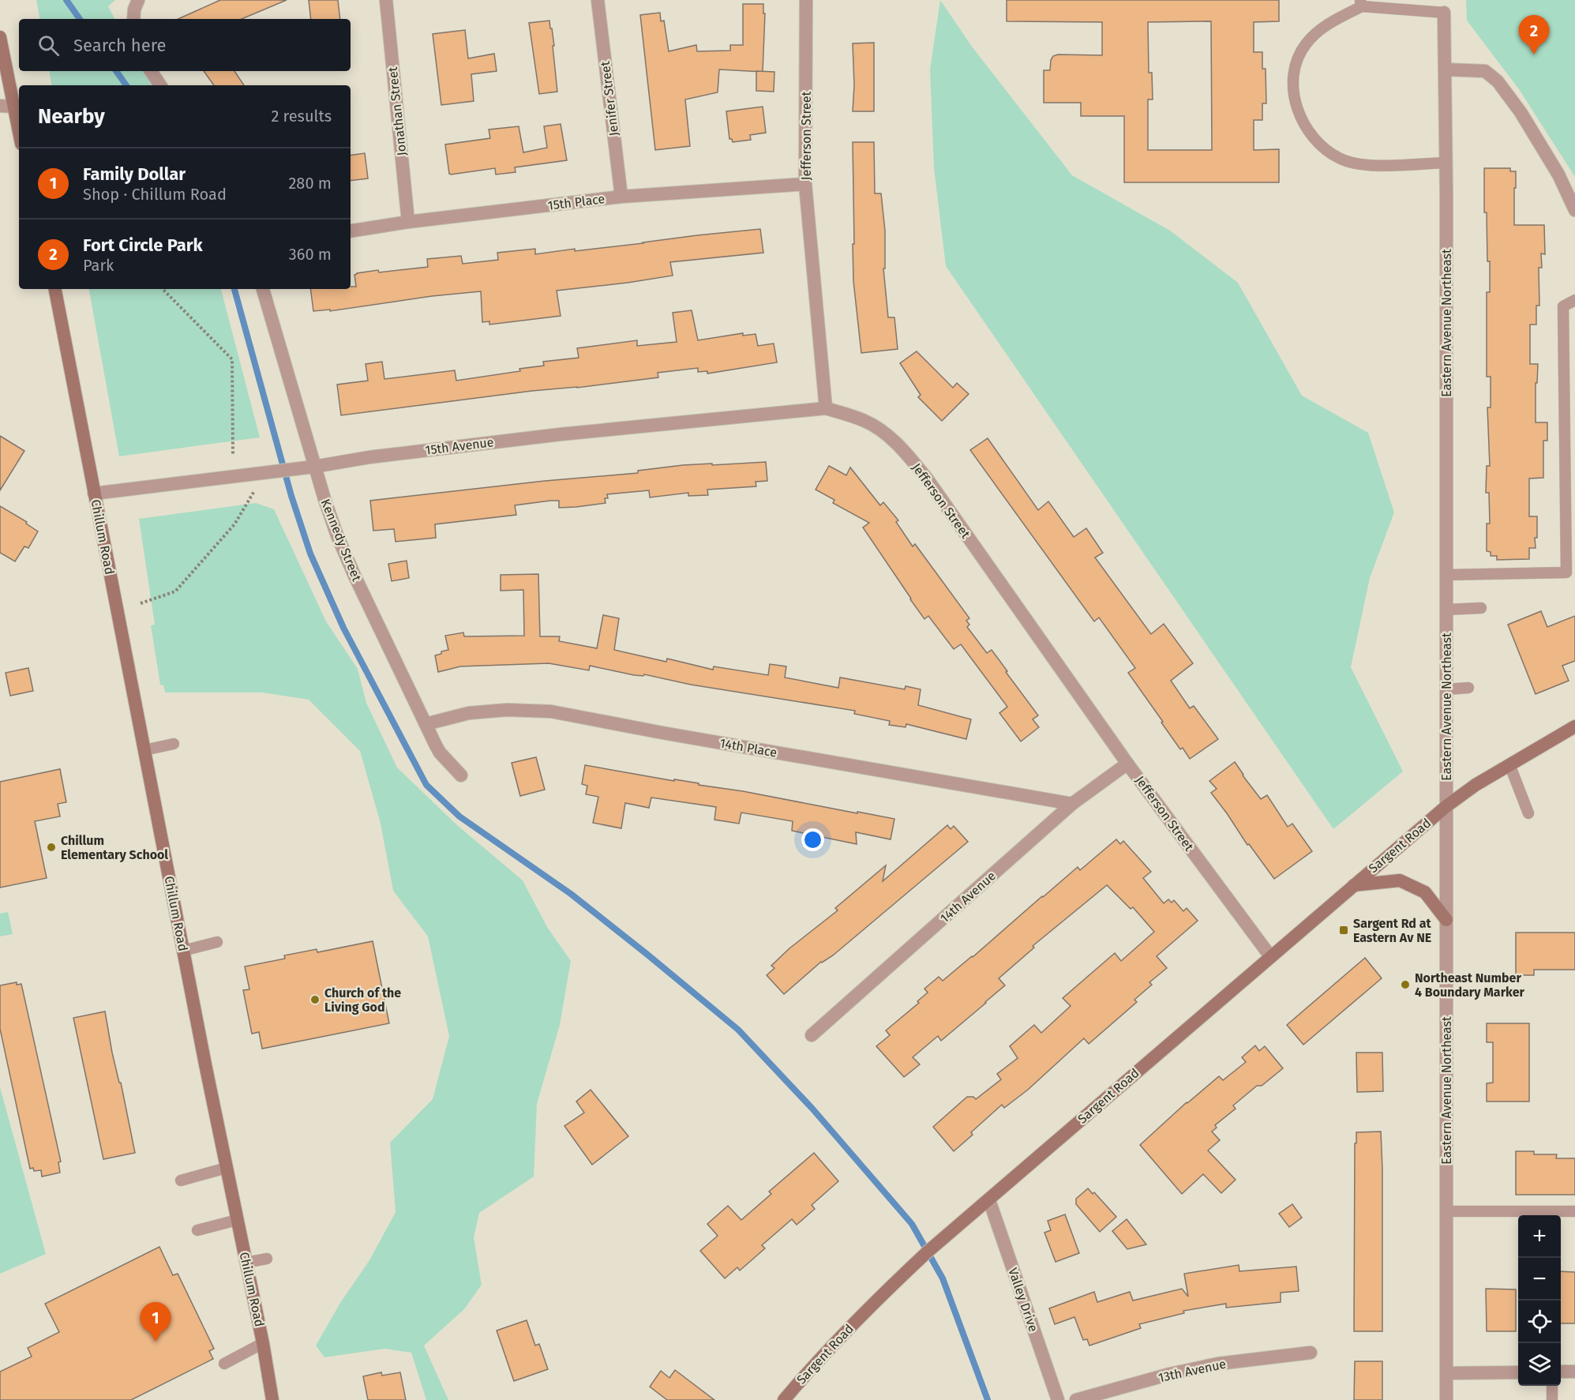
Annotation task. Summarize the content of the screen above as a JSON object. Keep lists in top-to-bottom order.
{
  "streets": {
    "main road": ["Chillum Road", "Sargent Road"],
    "street": [
      "Jenifer Street",
      "Jonathan Street",
      "Jefferson Street",
      "15th Place",
      "Eastern Avenue Northeast",
      "15th Avenue",
      "Kennedy Street",
      "14th Place",
      "14th Avenue",
      "Valley Drive",
      "13th Avenue"
    ]
  },
  "crossings": [
    ["Jenifer Street", "15th Place"],
    ["Jonathan Street", "15th Place"],
    ["Jefferson Street", "15th Place"],
    ["Jefferson Street", "15th Avenue"],
    ["Jefferson Street", "Sargent Road"],
    ["Jefferson Street", "14th Avenue"],
    ["Eastern Avenue Northeast", "Sargent Road"],
    ["15th Avenue", "Chillum Road"],
    ["15th Avenue", "Kennedy Street"],
    ["Kennedy Street", "14th Place"],
    ["14th Place", "14th Avenue"],
    ["Sargent Road", "Valley Drive"]
  ],
  "places": {
    "other": ["Chillum Elementary School", "Northeast Number 4 Boundary Marker", "Church of the Living God"],
    "transit": ["Sargent Rd at Eastern Av NE"]
  },
  "page": {
    "pins": ["2", "1"],
    "search": "Search here",
    "heading": ["Nearby", "2 results"],
    "list": [
      {
        "mark": "1",
        "name": "Family Dollar",
        "note": "Shop · Chillum Road",
        "value": "280 m"
      },
      {
        "mark": "2",
        "name": "Fort Circle Park",
        "note": "Park",
        "value": "360 m"
      }
    ],
    "map_buttons": ["+", "−"]
  }
}
